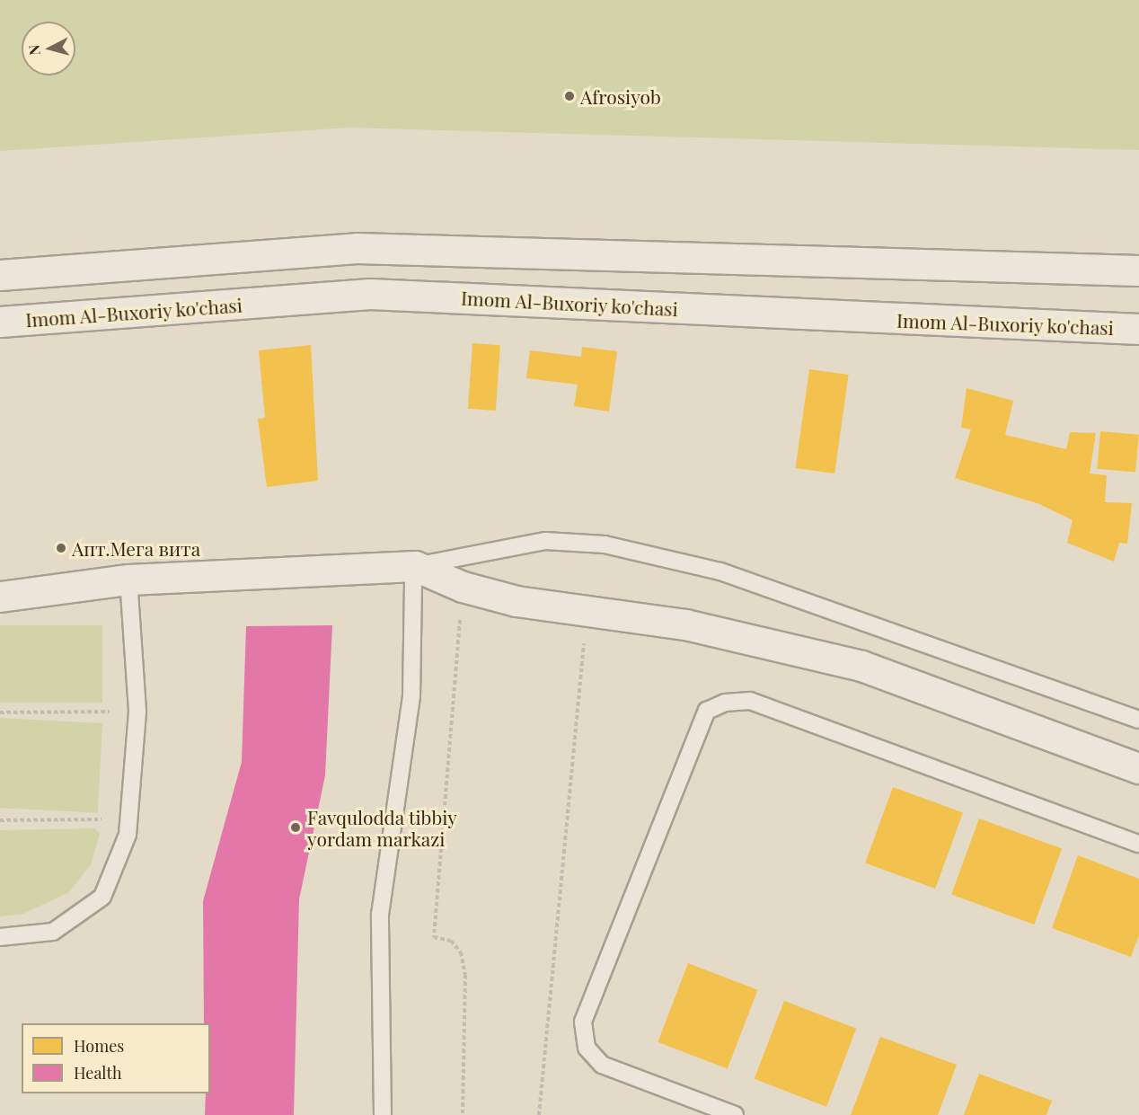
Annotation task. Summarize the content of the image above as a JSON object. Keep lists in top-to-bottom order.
{
  "streets": {
    "main road": ["Imom Al-Buxoriy ko'chasi"]
  },
  "places": ["Afrosiyob", "Апт.Мега вита", "Favqulodda tibbiy yordam markazi"],
  "legend": ["Homes", "Health"],
  "north": "left"
}
